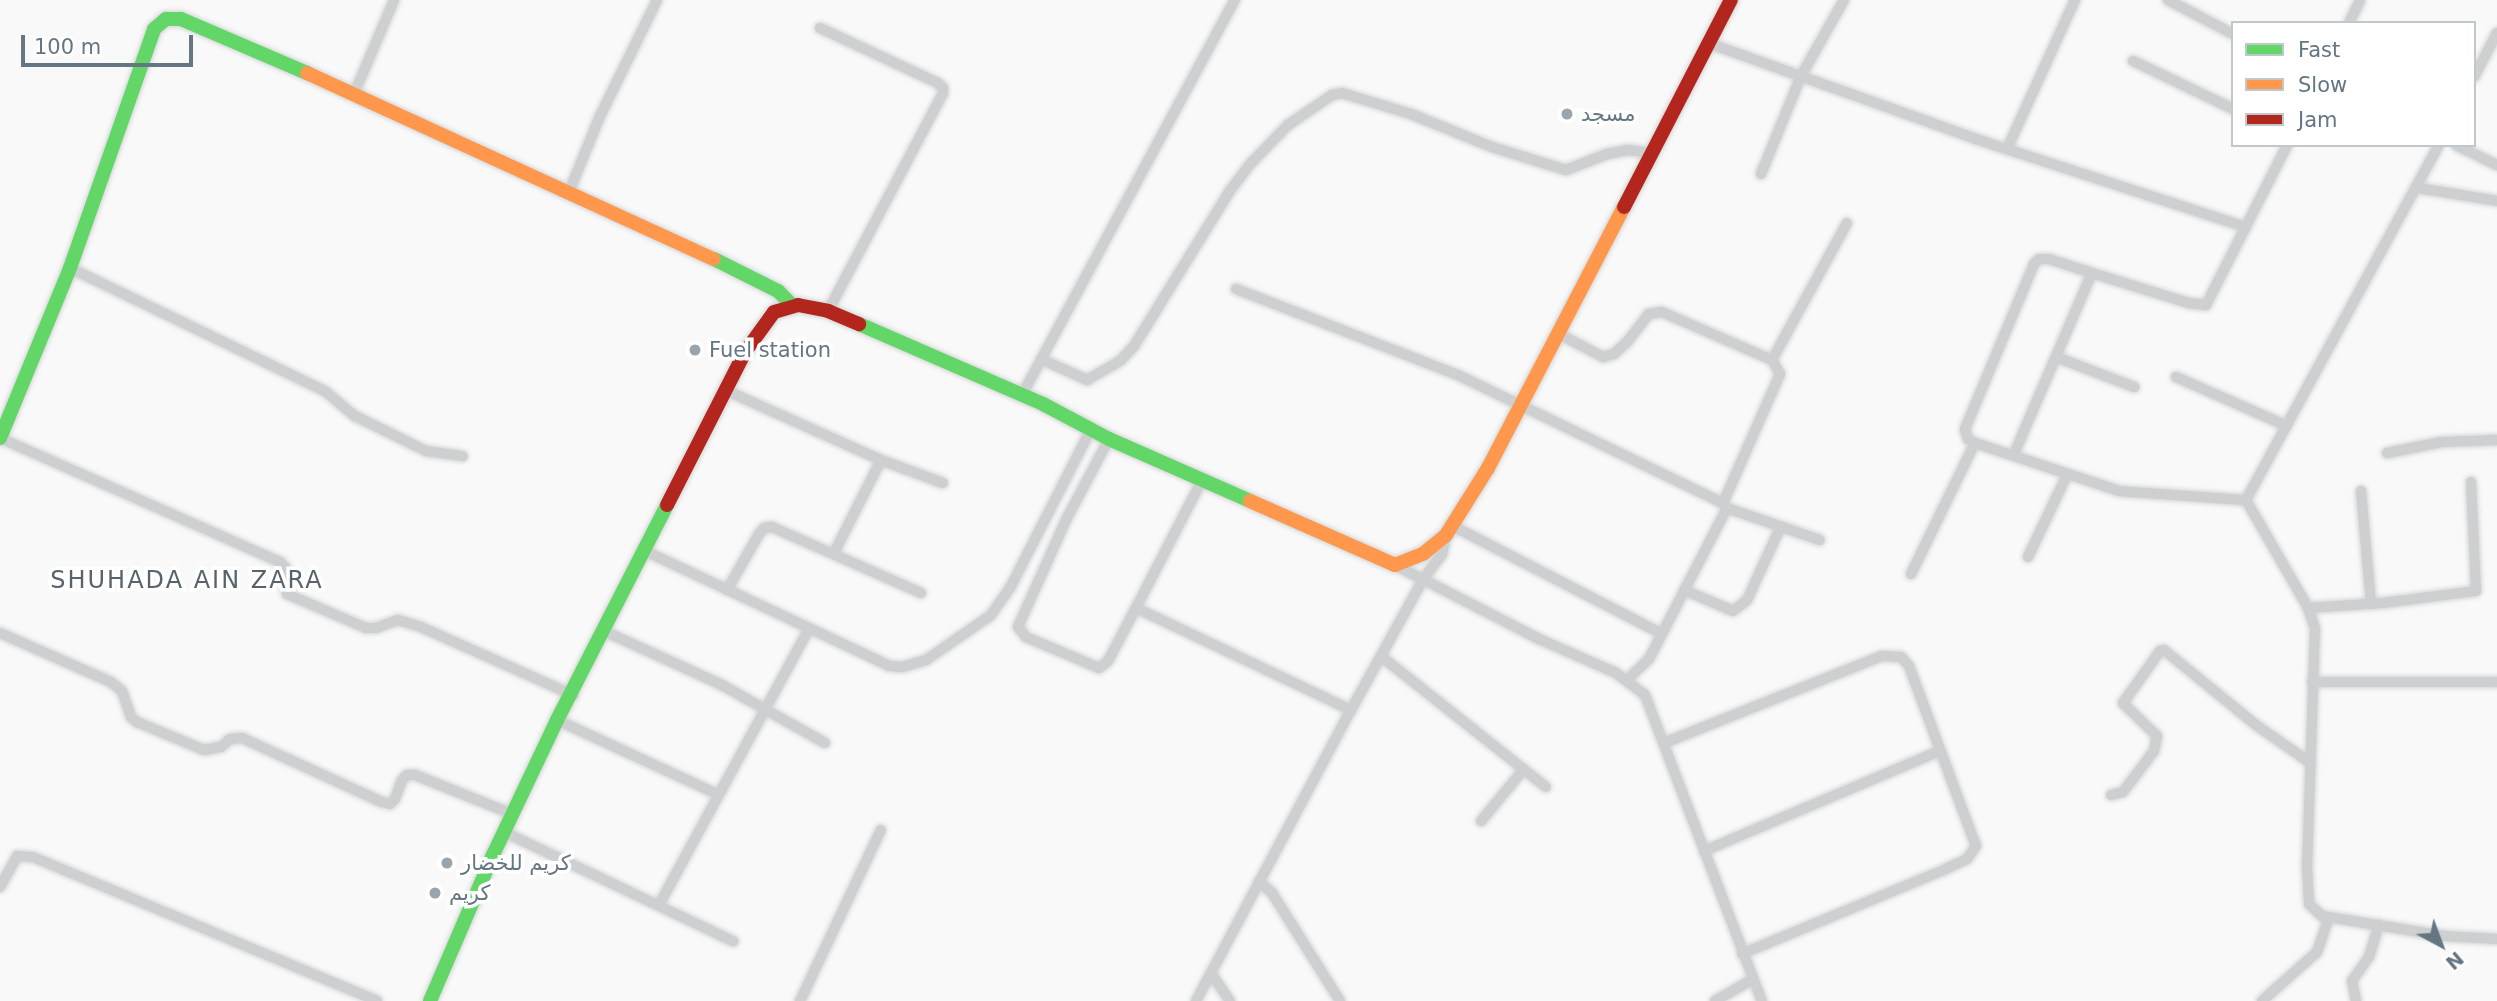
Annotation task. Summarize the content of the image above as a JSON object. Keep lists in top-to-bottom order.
{
  "districts": ["SHUHADA AIN ZARA"],
  "places": [
    "مسجد",
    "Fuel station",
    "كريم للخضار",
    "كريم"
  ],
  "legend": ["Fast", "Slow", "Jam"],
  "scale_bar": "100 m",
  "north": "bottom right"
}
